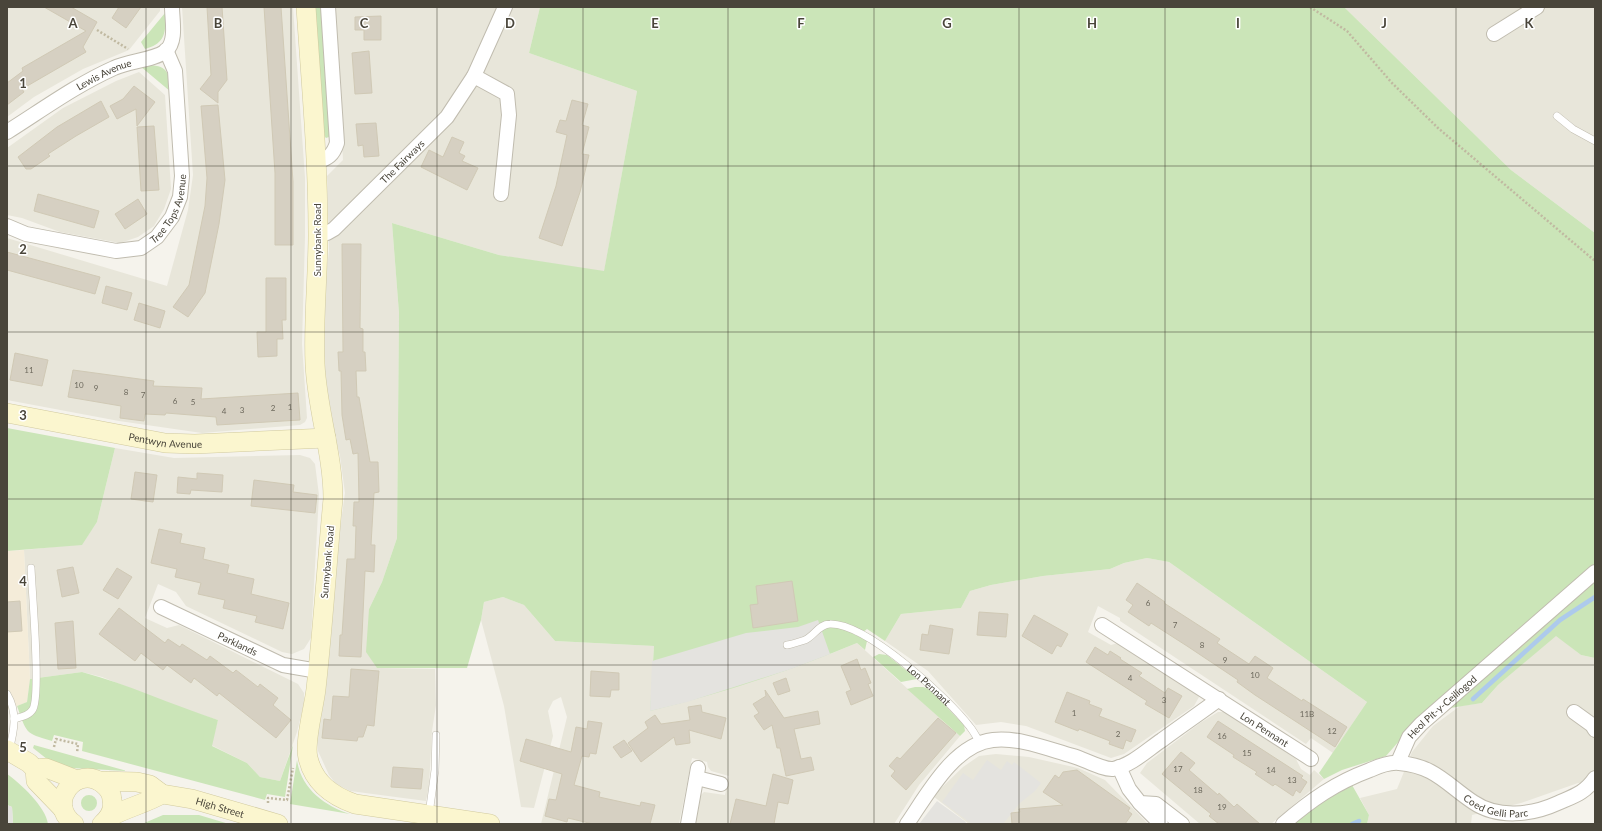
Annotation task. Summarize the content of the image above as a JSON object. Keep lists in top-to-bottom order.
{
  "streets": {
    "street": [
      "Lewis Avenue",
      "The Fairways",
      "Tree Tops Avenue",
      "Sunnybank Road",
      "Pentwyn Avenue",
      "Parklands",
      "Lon Pennant",
      "Heol Pit-y-Ceiliogod",
      "Coed Gelli Parc",
      "High Street"
    ]
  },
  "crossings": [
    ["Lewis Avenue", "Tree Tops Avenue"],
    ["The Fairways", "Sunnybank Road"],
    ["Sunnybank Road", "Pentwyn Avenue"],
    ["Sunnybank Road", "Parklands"],
    ["Heol Pit-y-Ceiliogod", "Coed Gelli Parc"]
  ],
  "house_numbers": [
    "11",
    "10",
    "9",
    "8",
    "7",
    "6",
    "5",
    "1",
    "2",
    "3",
    "4",
    "6",
    "7",
    "8",
    "9",
    "10",
    "4",
    "3",
    "1",
    "11B",
    "12",
    "2",
    "16",
    "15",
    "17",
    "14",
    "13",
    "18",
    "19"
  ],
  "grid": {
    "columns": [
      "A",
      "B",
      "C",
      "D",
      "E",
      "F",
      "G",
      "H",
      "I",
      "J",
      "K"
    ],
    "rows": [
      "1",
      "2",
      "3",
      "4",
      "5"
    ]
  }
}
